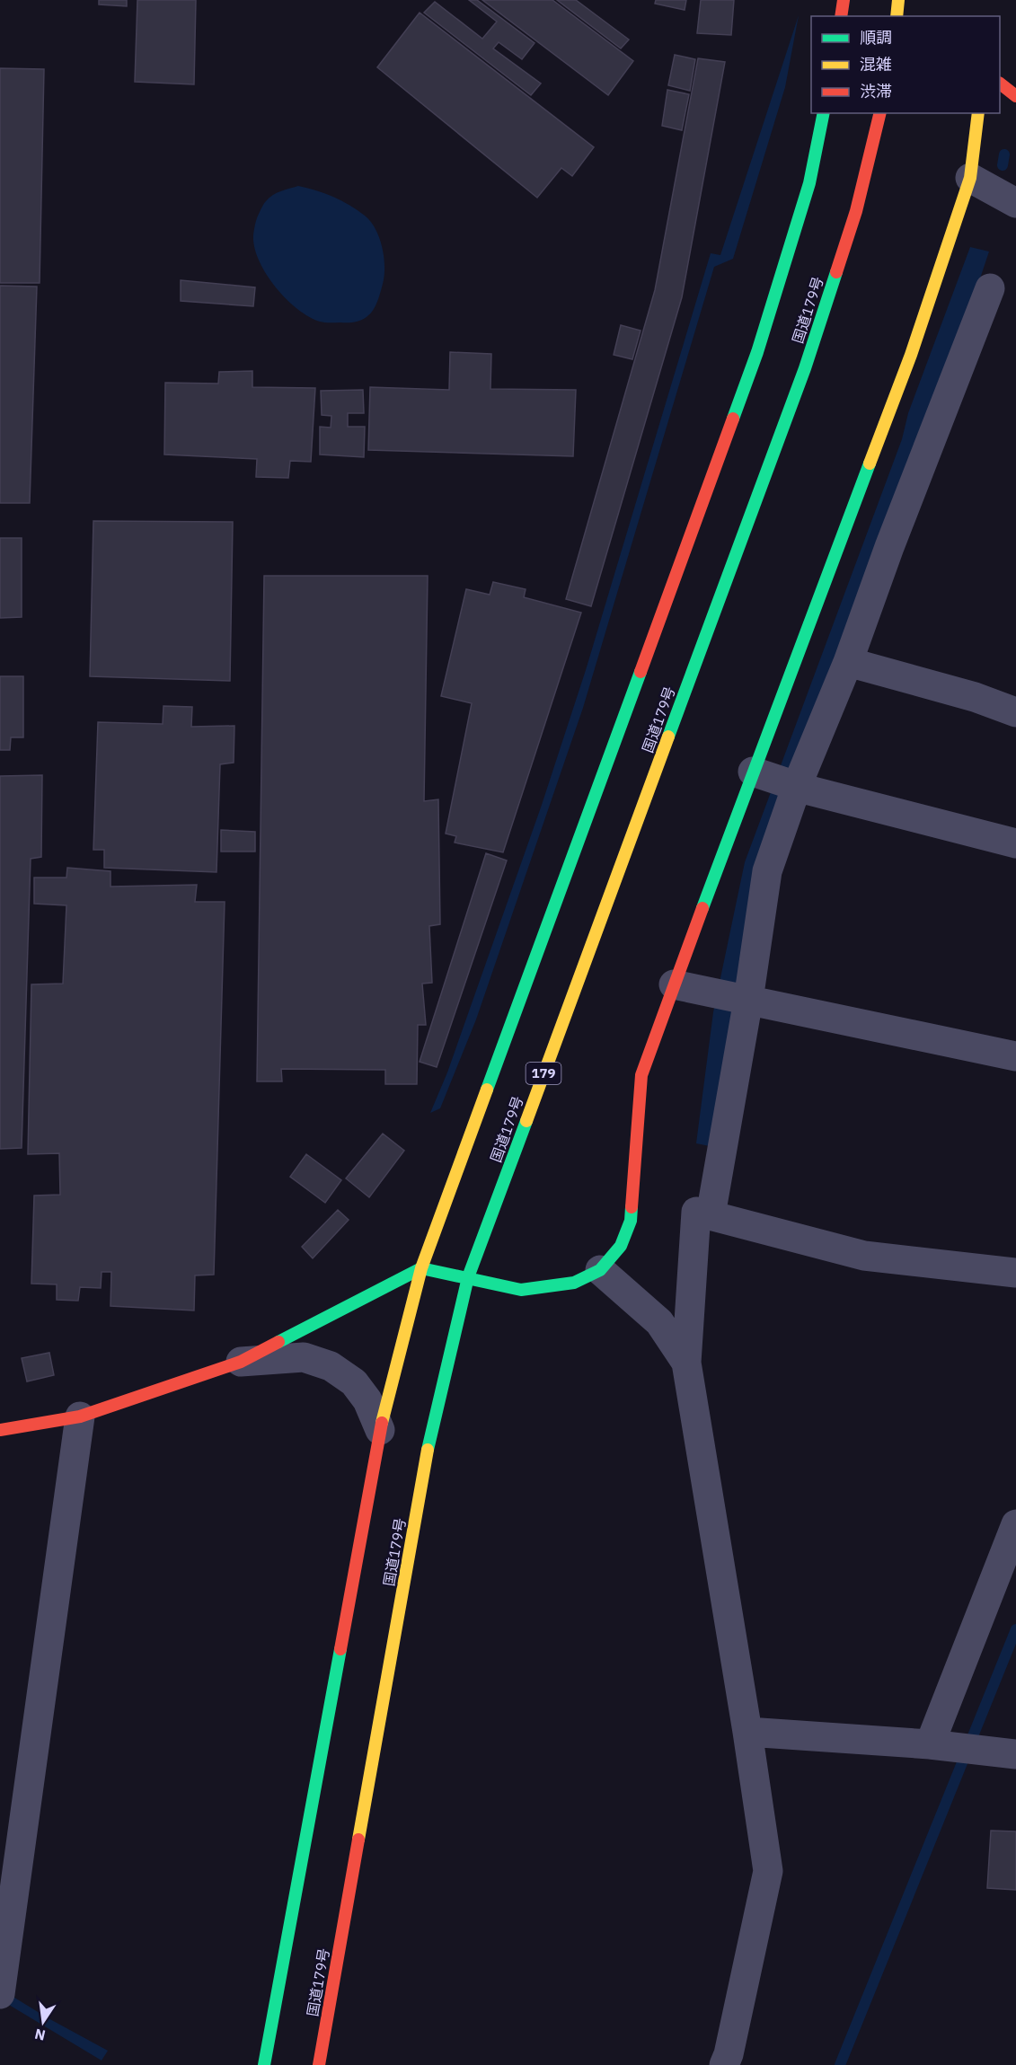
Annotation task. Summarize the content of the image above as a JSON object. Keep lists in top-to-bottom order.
{
  "streets": {
    "main road": ["国道179号", "179"]
  },
  "legend": ["順調", "混雑", "渋滞"],
  "north": "bottom"
}
